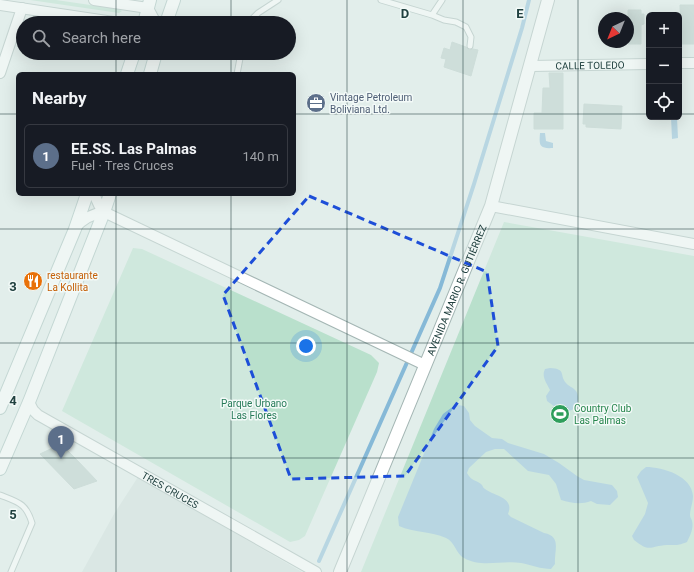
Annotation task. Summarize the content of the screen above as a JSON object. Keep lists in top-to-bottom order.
{
  "streets": {
    "main road": ["AVENIDA MARIO R. GUTIÉRREZ"],
    "street": ["CALLE TOLEDO", "TRES CRUCES"]
  },
  "crossings": [
    ["CALLE TOLEDO", "AVENIDA MARIO R. GUTIÉRREZ"]
  ],
  "parks": ["Parque Urbano Las Flores"],
  "places": {
    "office": ["Vintage Petroleum Boliviana Ltd."],
    "restaurant": ["restaurante La Kollita"],
    "sports": ["Country Club Las Palmas"]
  },
  "north": "bottom left",
  "page": {
    "map_buttons": ["+", "−"],
    "search": "Search here",
    "heading": "Nearby",
    "list": [
      {
        "mark": "1",
        "name": "EE.SS. Las Palmas",
        "note": "Fuel · Tres Cruces",
        "value": "140 m"
      }
    ],
    "pins": "1"
  },
  "grid": {
    "columns": ["D", "E"],
    "rows": ["3", "4", "5"]
  }
}
